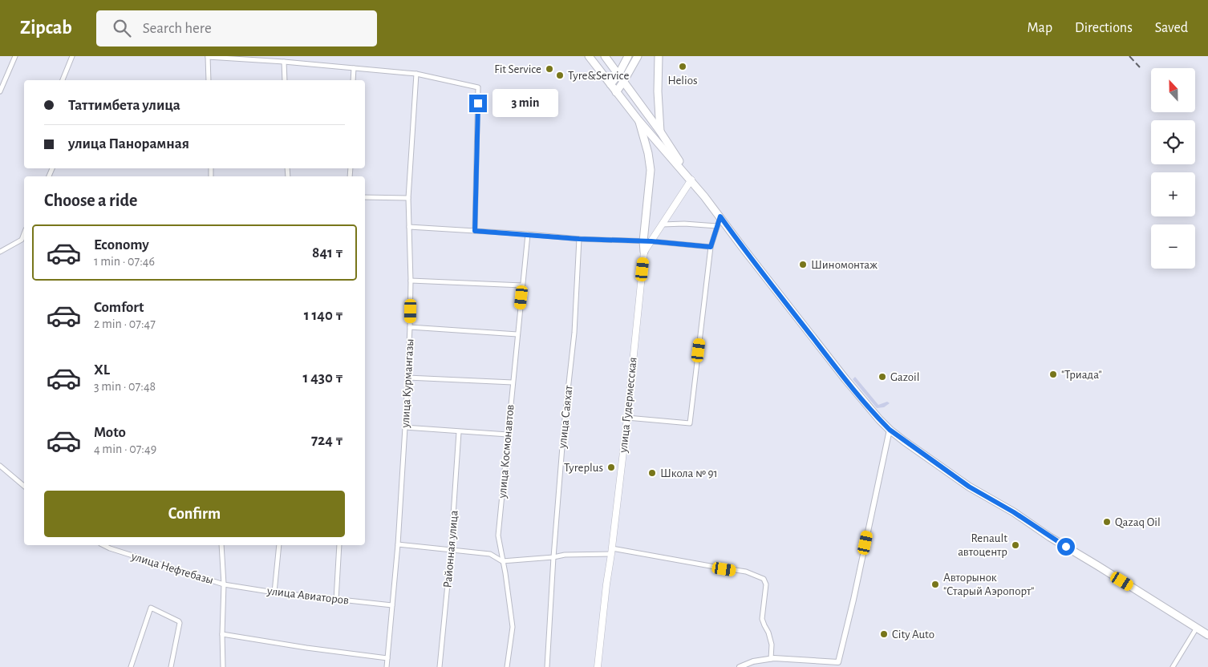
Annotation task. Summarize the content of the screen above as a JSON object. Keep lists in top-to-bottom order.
{
  "streets": {
    "main road": ["улица Гудермесская"],
    "street": [
      "улица Курмангазы",
      "улица Саяхат",
      "улица Космонавтов",
      "Районная улица",
      "улица Нефтебазы",
      "улица Авиаторов"
    ]
  },
  "crossings": [
    ["улица Курмангазы", "улица Авиаторов"],
    ["улица Нефтебазы", "улица Авиаторов"]
  ],
  "places": [
    "Helios",
    "Fit Service",
    "Tyre&Service",
    "Шиномонтаж",
    "\"Триада\"",
    "Gazoil",
    "Tyreplus",
    "Школа № 91",
    "Qazaq Oil",
    "Renault автоцентр",
    "Авторынок \"Старый Аэропорт\"",
    "City Auto"
  ],
  "north": "top",
  "page": {
    "header": "Zipcab",
    "search": "Search here",
    "nav": ["Map", "Directions", "Saved"],
    "map_buttons": ["+", "−"],
    "banner": ["Таттимбета улица", "улица Панорамная"],
    "bubble": "3 min",
    "heading": "Choose a ride",
    "list": [
      {
        "name": "Economy",
        "note": "1 min · 07:46",
        "value": "841 ₸"
      },
      {
        "name": "Comfort",
        "note": "2 min · 07:47",
        "value": "1 140 ₸"
      },
      {
        "name": "XL",
        "note": "3 min · 07:48",
        "value": "1 430 ₸"
      },
      {
        "name": "Moto",
        "note": "4 min · 07:49",
        "value": "724 ₸"
      }
    ],
    "buttons": "Confirm"
  }
}
